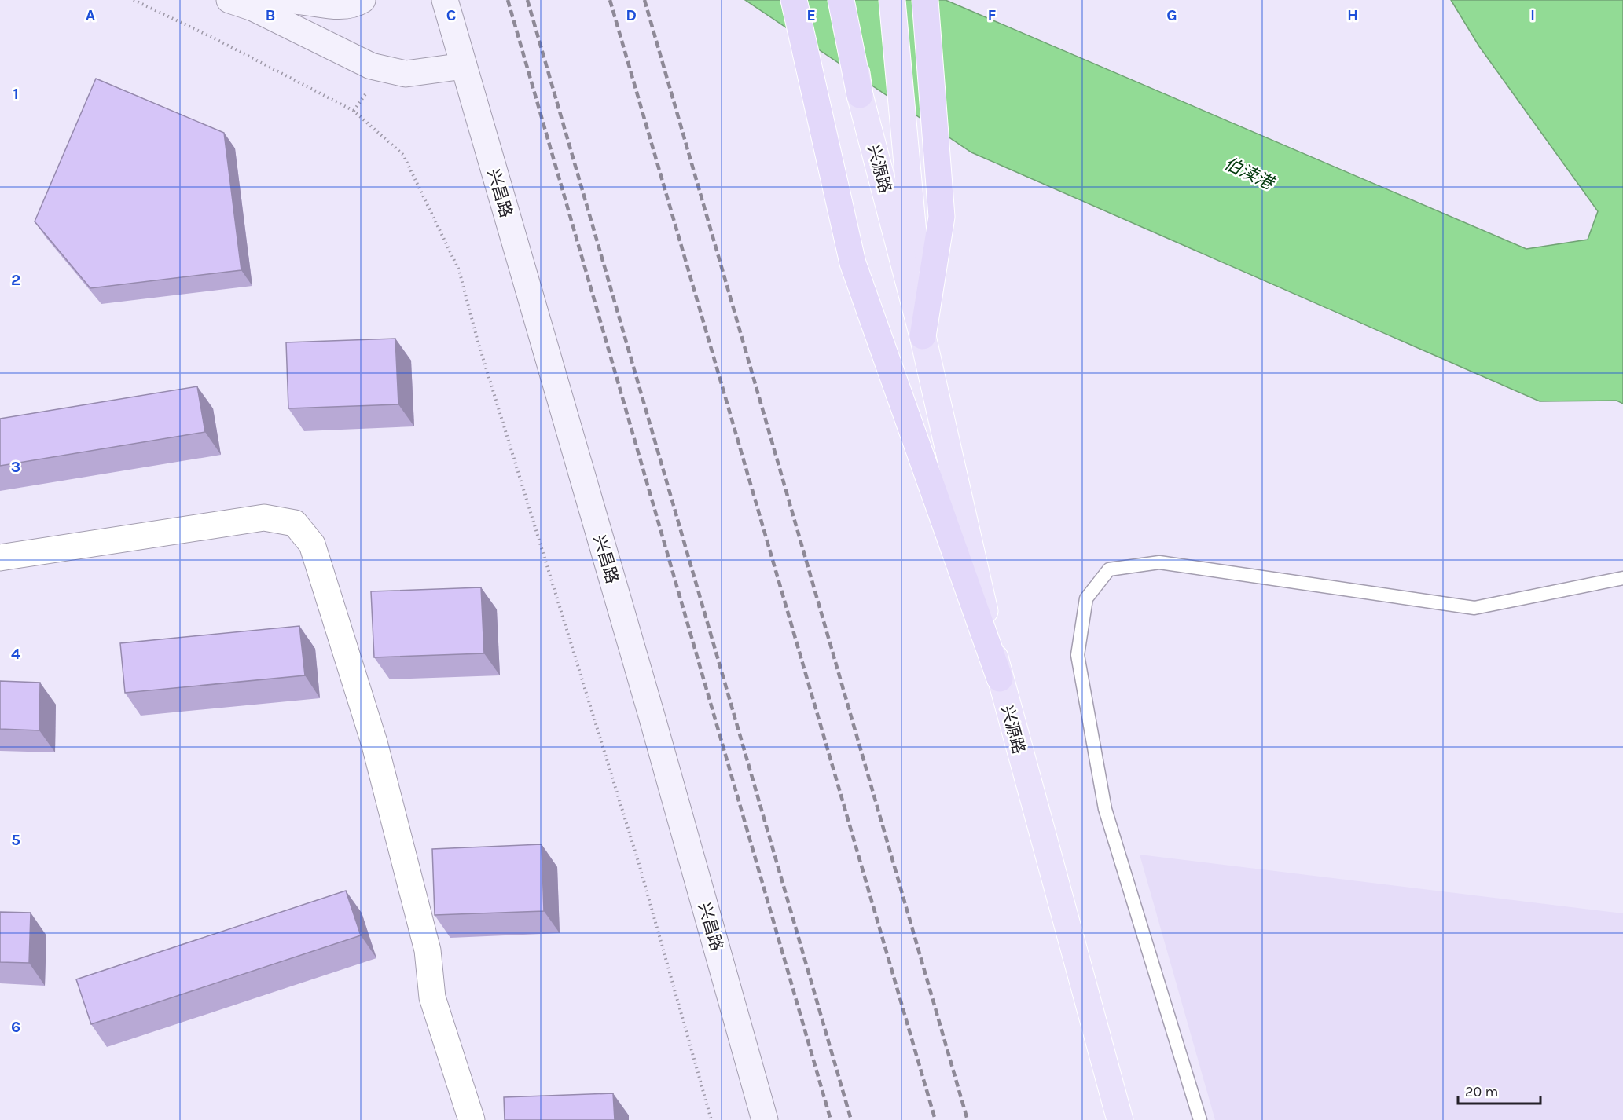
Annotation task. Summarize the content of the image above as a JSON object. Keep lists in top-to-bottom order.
{
  "streets": {
    "main road": ["兴源路", "兴昌路"]
  },
  "water": ["伯渎港"],
  "scale_bar": "20 m",
  "grid": {
    "columns": [
      "A",
      "B",
      "C",
      "D",
      "E",
      "F",
      "G",
      "H",
      "I"
    ],
    "rows": [
      "1",
      "2",
      "3",
      "4",
      "5",
      "6"
    ]
  }
}
